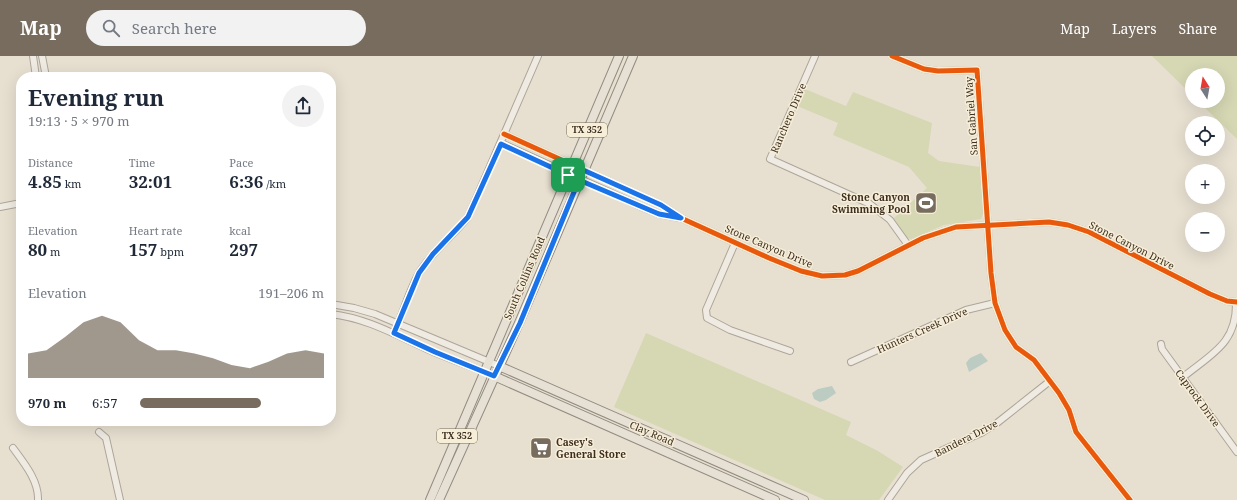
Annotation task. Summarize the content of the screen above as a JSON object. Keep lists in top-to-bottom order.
{
  "streets": {
    "main road": ["TX 352", "South Collins Road", "Clay Road"],
    "street": [
      "San Gabriel Way",
      "Ranchero Drive",
      "Stone Canyon Drive",
      "Hunters Creek Drive",
      "Caprock Drive",
      "Bandera Drive"
    ]
  },
  "crossings": [
    ["San Gabriel Way", "Stone Canyon Drive"],
    ["Ranchero Drive", "Stone Canyon Drive"],
    ["Stone Canyon Drive", "South Collins Road"],
    ["South Collins Road", "Clay Road"]
  ],
  "places": {
    "sports": ["Stone Canyon Swimming Pool"],
    "supermarket": ["Casey's General Store"]
  },
  "north": "top",
  "page": {
    "header": "Map",
    "search": "Search here",
    "nav": ["Map", "Layers", "Share"],
    "map_buttons": ["+", "−"],
    "heading": ["Evening run", "19:13 · 5 × 970 m"],
    "stats": [
      ["Distance", "4.85 km"],
      ["Time", "32:01"],
      ["Pace", "6:36 /km"],
      ["Elevation", "80 m"],
      ["Heart rate", "157 bpm"],
      ["kcal", "297"]
    ],
    "chart": ["Elevation", "191–206 m"],
    "list": [
      {
        "name": "970 m",
        "note": "6:57"
      }
    ]
  }
}
